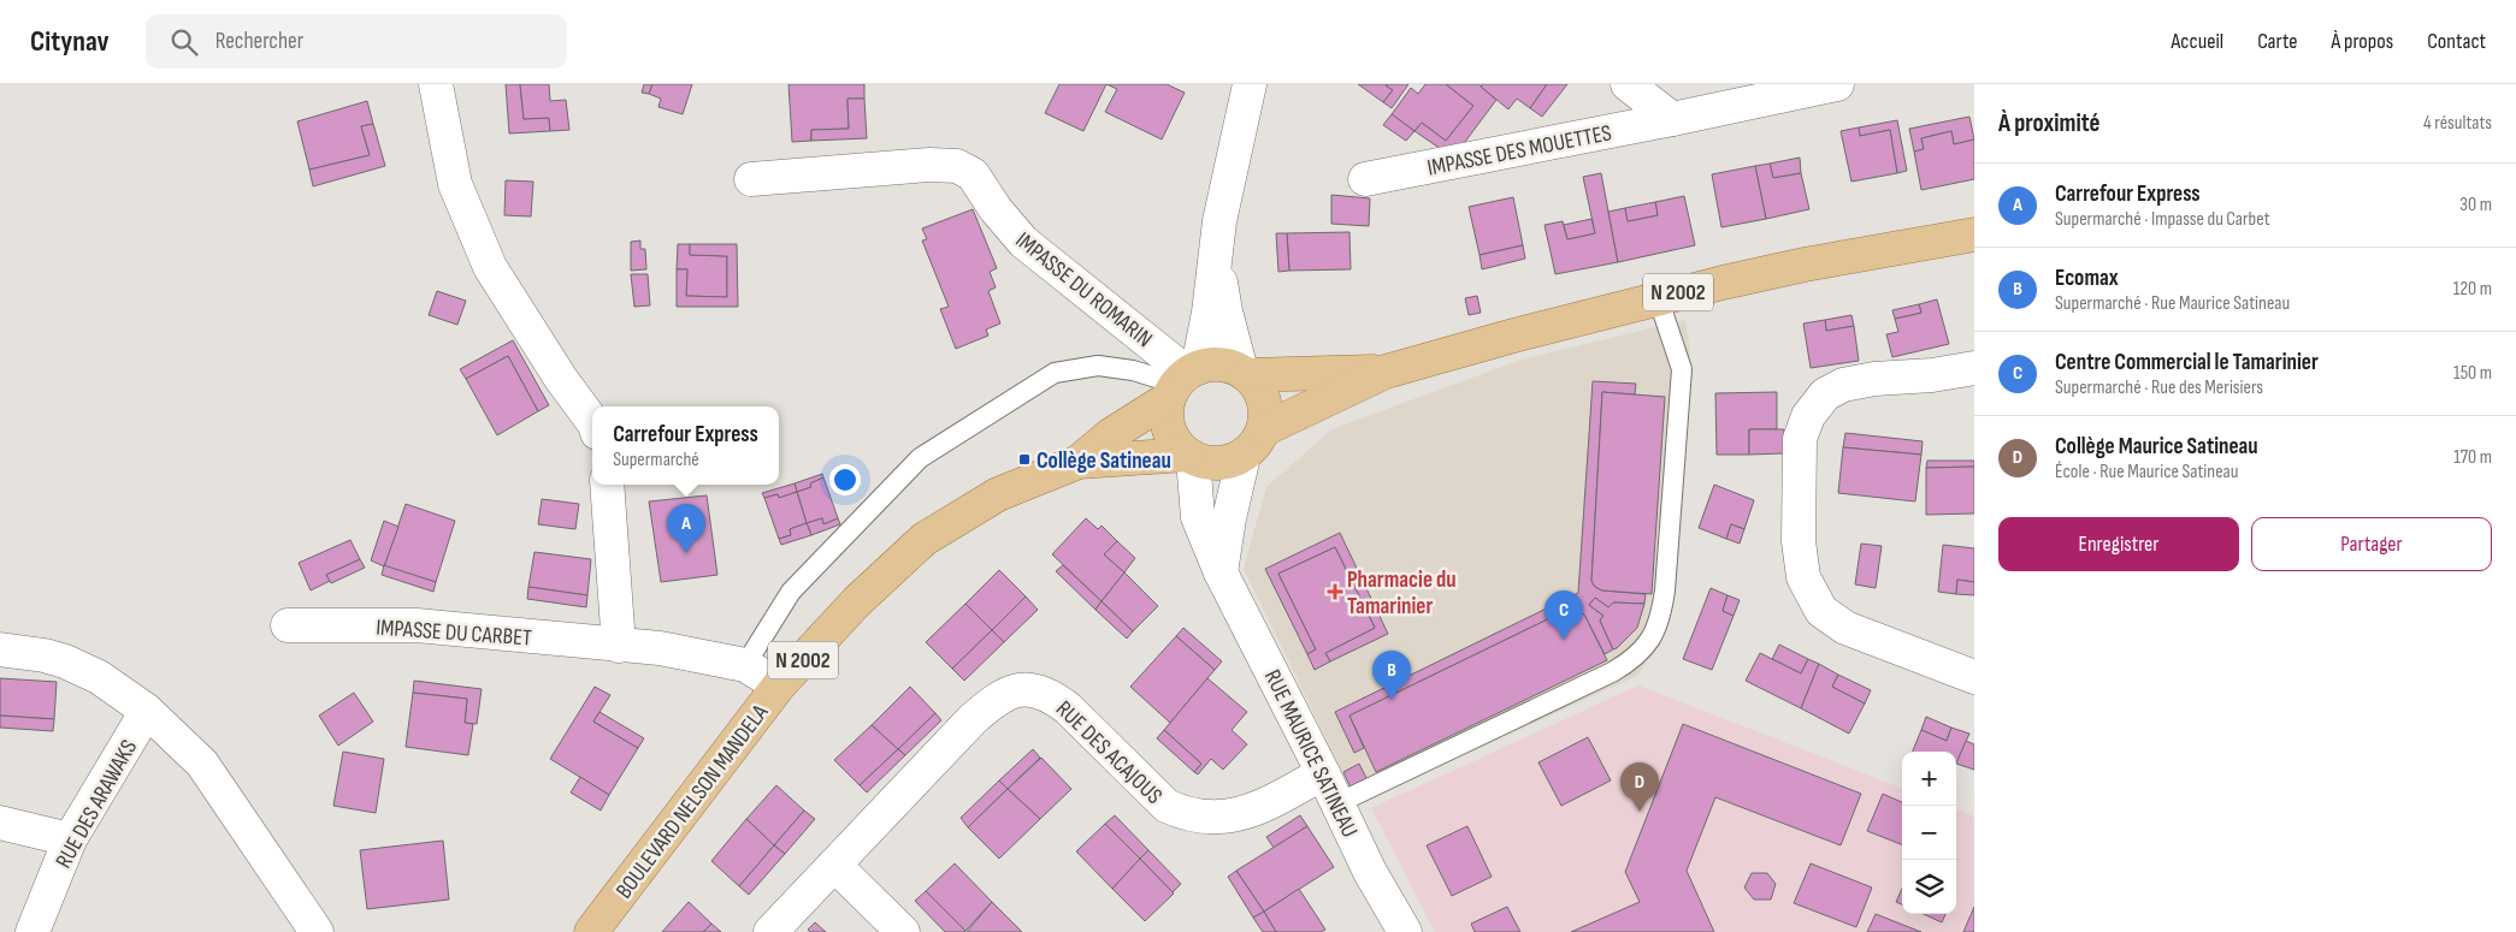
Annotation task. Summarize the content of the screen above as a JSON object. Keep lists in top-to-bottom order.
{
  "streets": {
    "main road": ["N 2002", "BOULEVARD NELSON MANDELA"],
    "street": [
      "IMPASSE DES MOUETTES",
      "IMPASSE DU ROMARIN",
      "IMPASSE DU CARBET",
      "RUE DES ACAJOUS",
      "RUE MAURICE SATINEAU",
      "RUE DES ARAWAKS"
    ]
  },
  "crossings": [
    ["IMPASSE DU ROMARIN", "N 2002"],
    ["IMPASSE DU ROMARIN", "RUE MAURICE SATINEAU"],
    ["IMPASSE DU ROMARIN", "BOULEVARD NELSON MANDELA"],
    ["N 2002", "RUE MAURICE SATINEAU"],
    ["N 2002", "BOULEVARD NELSON MANDELA"],
    ["RUE DES ACAJOUS", "RUE MAURICE SATINEAU"],
    ["RUE MAURICE SATINEAU", "BOULEVARD NELSON MANDELA"]
  ],
  "places": {
    "transit": ["Collège Satineau"],
    "health": ["Pharmacie du Tamarinier"]
  },
  "page": {
    "header": "Citynav",
    "search": "Rechercher",
    "nav": [
      "Accueil",
      "Carte",
      "À propos",
      "Contact"
    ],
    "heading": ["À proximité", "4 résultats"],
    "list": [
      {
        "mark": "A",
        "name": "Carrefour Express",
        "note": "Supermarché · Impasse du Carbet",
        "value": "30 m"
      },
      {
        "mark": "B",
        "name": "Ecomax",
        "note": "Supermarché · Rue Maurice Satineau",
        "value": "120 m"
      },
      {
        "mark": "C",
        "name": "Centre Commercial le Tamarinier",
        "note": "Supermarché · Rue des Merisiers",
        "value": "150 m"
      },
      {
        "mark": "D",
        "name": "Collège Maurice Satineau",
        "note": "École · Rue Maurice Satineau",
        "value": "170 m"
      }
    ],
    "popup": ["Carrefour Express", "Supermarché"],
    "buttons": ["Enregistrer", "Partager"],
    "pins": [
      "A",
      "C",
      "B",
      "D"
    ],
    "map_buttons": ["+", "−"]
  }
}
